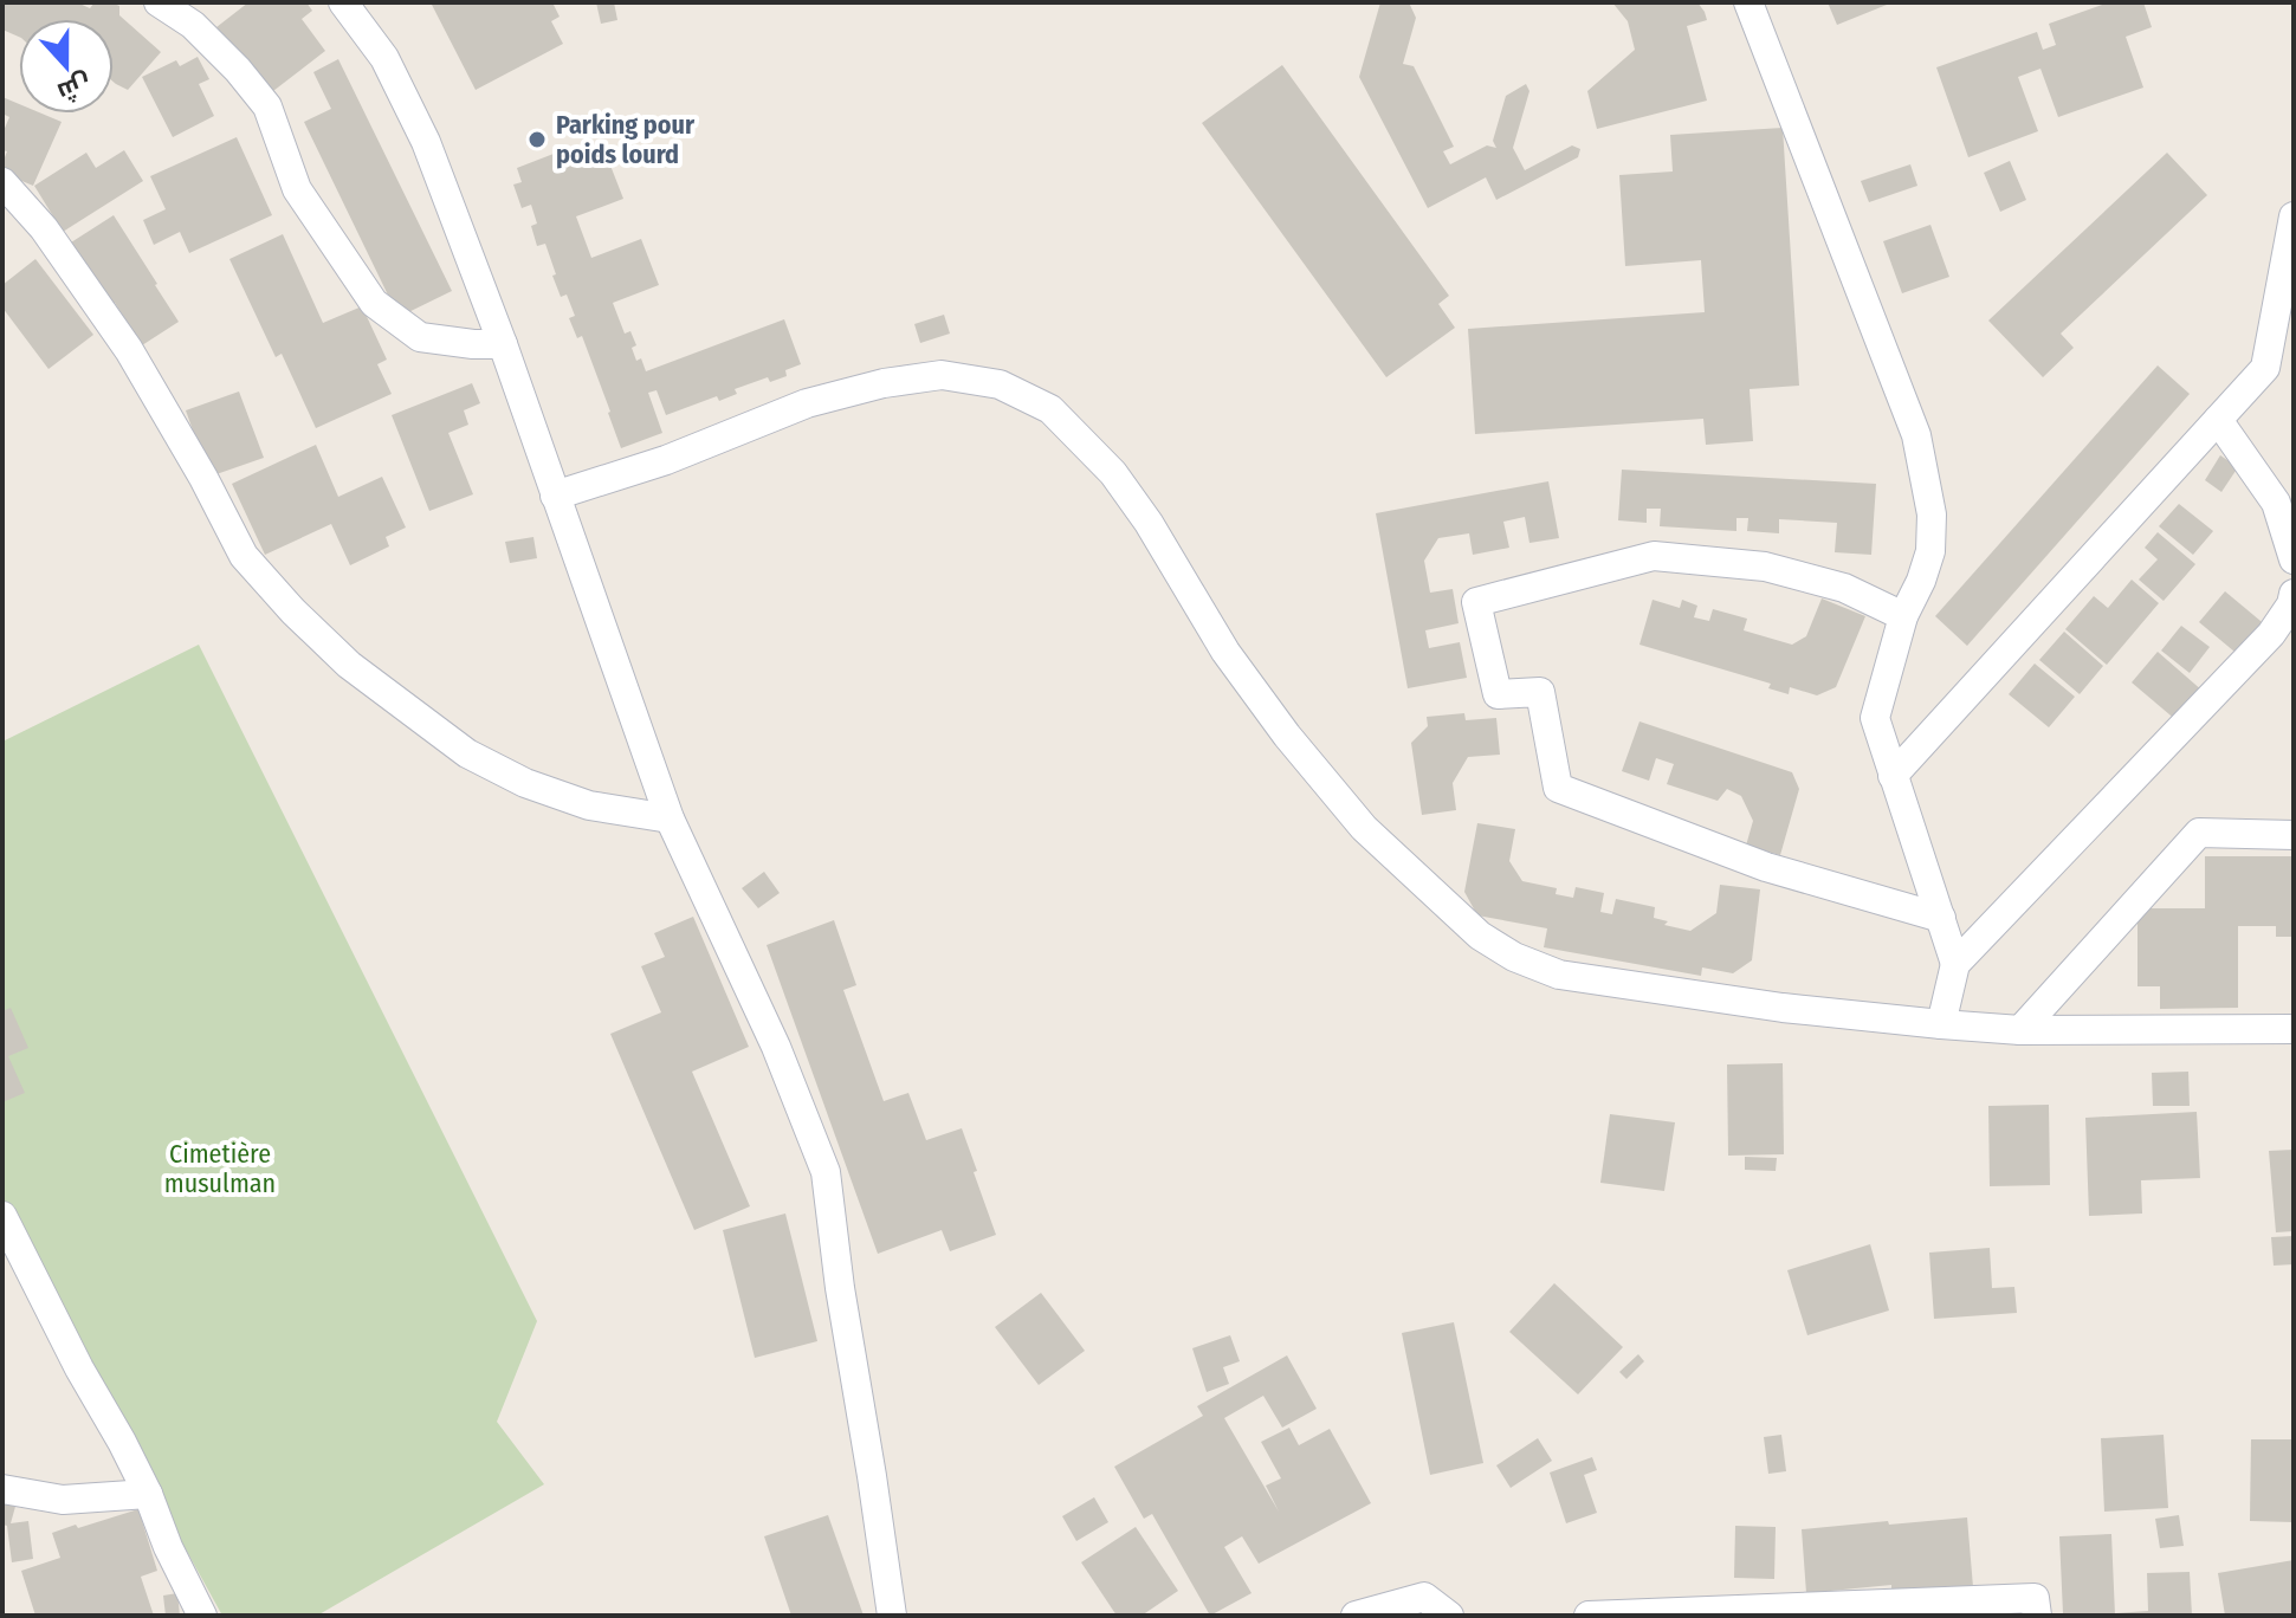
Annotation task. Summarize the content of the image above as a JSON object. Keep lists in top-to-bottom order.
{
  "parks": ["Cimetière musulman"],
  "places": ["Parking pour poids lourd"],
  "north": "bottom"
}
